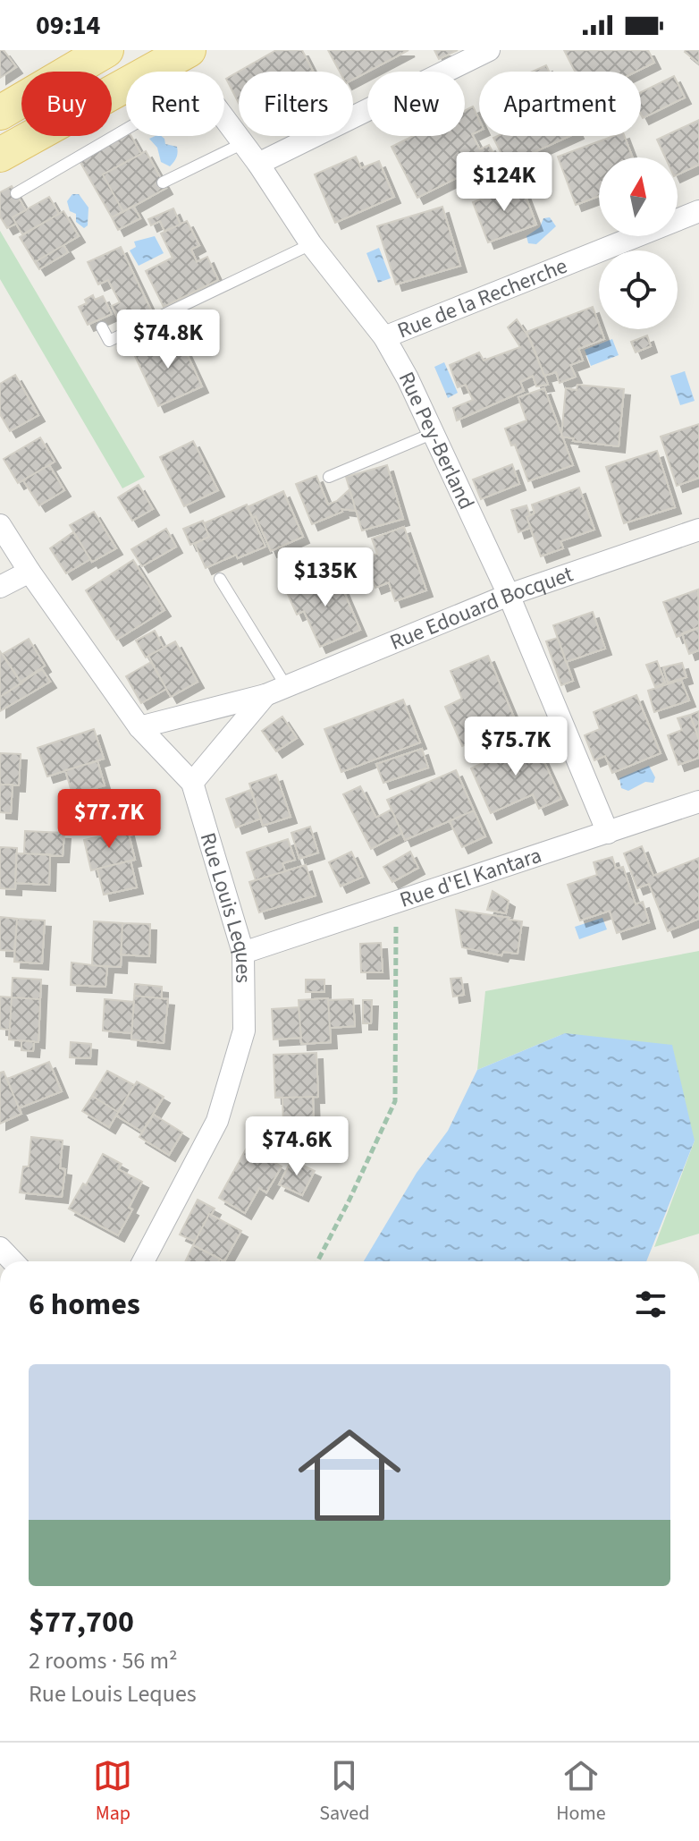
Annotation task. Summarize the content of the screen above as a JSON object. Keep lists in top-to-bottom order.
{
  "streets": {
    "street": [
      "Rue de la Recherche",
      "Rue Pey-Berland",
      "Rue Edouard Bocquet",
      "Rue d'El Kantara",
      "Rue Louis Leques"
    ]
  },
  "crossings": [
    ["Rue de la Recherche", "Rue Pey-Berland"],
    ["Rue Pey-Berland", "Rue Edouard Bocquet"],
    ["Rue Pey-Berland", "Rue d'El Kantara"],
    ["Rue Edouard Bocquet", "Rue Louis Leques"],
    ["Rue d'El Kantara", "Rue Louis Leques"]
  ],
  "north": "top",
  "page": {
    "status": "09:14",
    "chip": [
      "Buy",
      "Rent",
      "Filters",
      "New",
      "Apartment"
    ],
    "price": [
      "$124K",
      "$74.8K",
      "$135K",
      "$75.7K",
      "$77.7K",
      "$74.6K"
    ],
    "heading": "6 homes",
    "list": [
      {
        "name": "$77,700",
        "note": "2 rooms · 56 m² · Rue Louis Leques"
      }
    ],
    "tabs": ["Map", "Saved", "Home"]
  }
}
